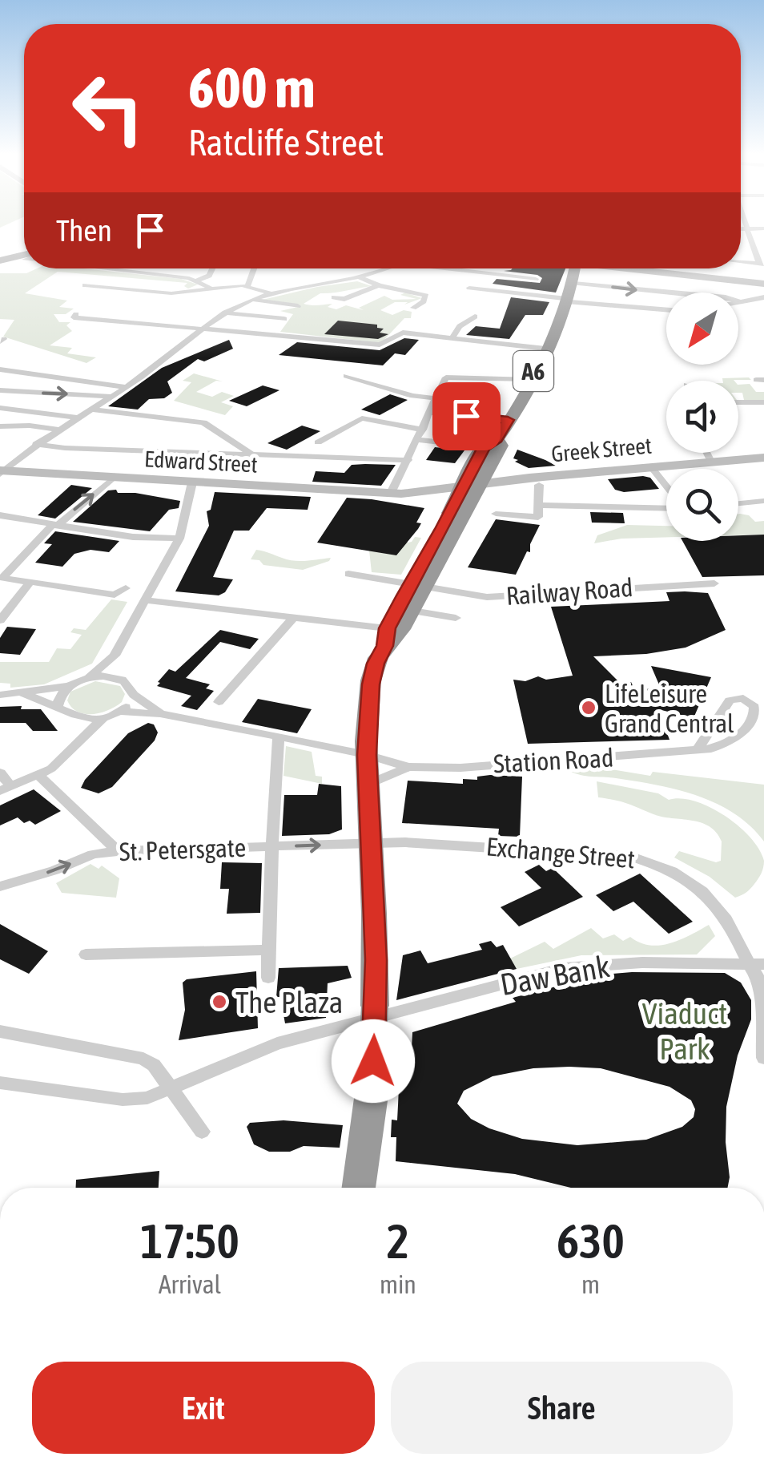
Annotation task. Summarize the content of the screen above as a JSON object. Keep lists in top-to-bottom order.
{
  "streets": {
    "highway": ["A6"],
    "main road": ["Greek Street", "Edward Street"],
    "street": [
      "Railway Road",
      "Station Road",
      "St. Petersgate",
      "Exchange Street",
      "Daw Bank"
    ]
  },
  "crossings": [
    ["A6", "Greek Street"],
    ["A6", "Edward Street"],
    ["A6", "Railway Road"],
    ["A6", "Station Road"],
    ["A6", "St. Petersgate"],
    ["A6", "Exchange Street"],
    ["Greek Street", "Edward Street"],
    ["St. Petersgate", "Exchange Street"],
    ["Exchange Street", "Daw Bank"]
  ],
  "parks": ["Viaduct Park"],
  "places": ["LifeLeisure Grand Central", "The Plaza"],
  "north": "bottom left",
  "page": {
    "turn": ["600 m", "Ratcliffe Street"],
    "then": "Then",
    "eta": [
      "17:50",
      "Arrival",
      "2",
      "min",
      "630",
      "m"
    ],
    "buttons": ["Exit", "Share"]
  }
}
